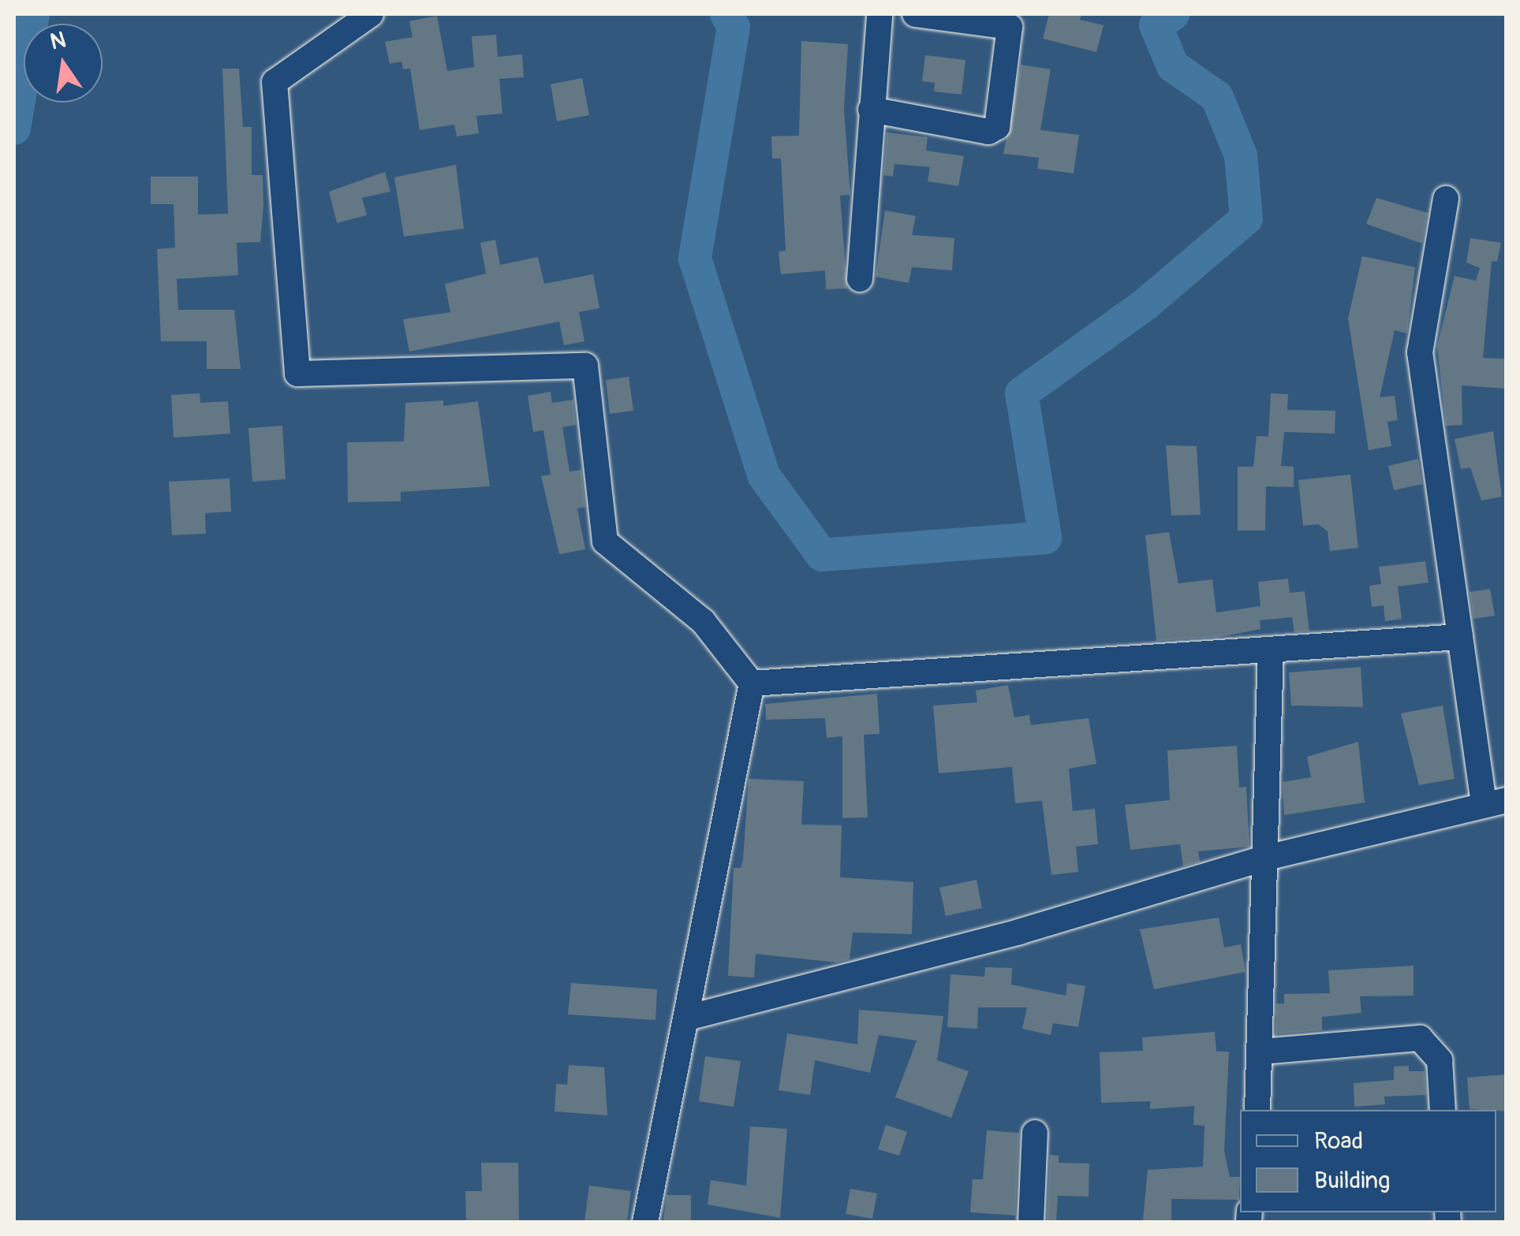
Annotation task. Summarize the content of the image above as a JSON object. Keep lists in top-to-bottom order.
{
  "legend": ["Road", "Building"],
  "north": "top"
}
